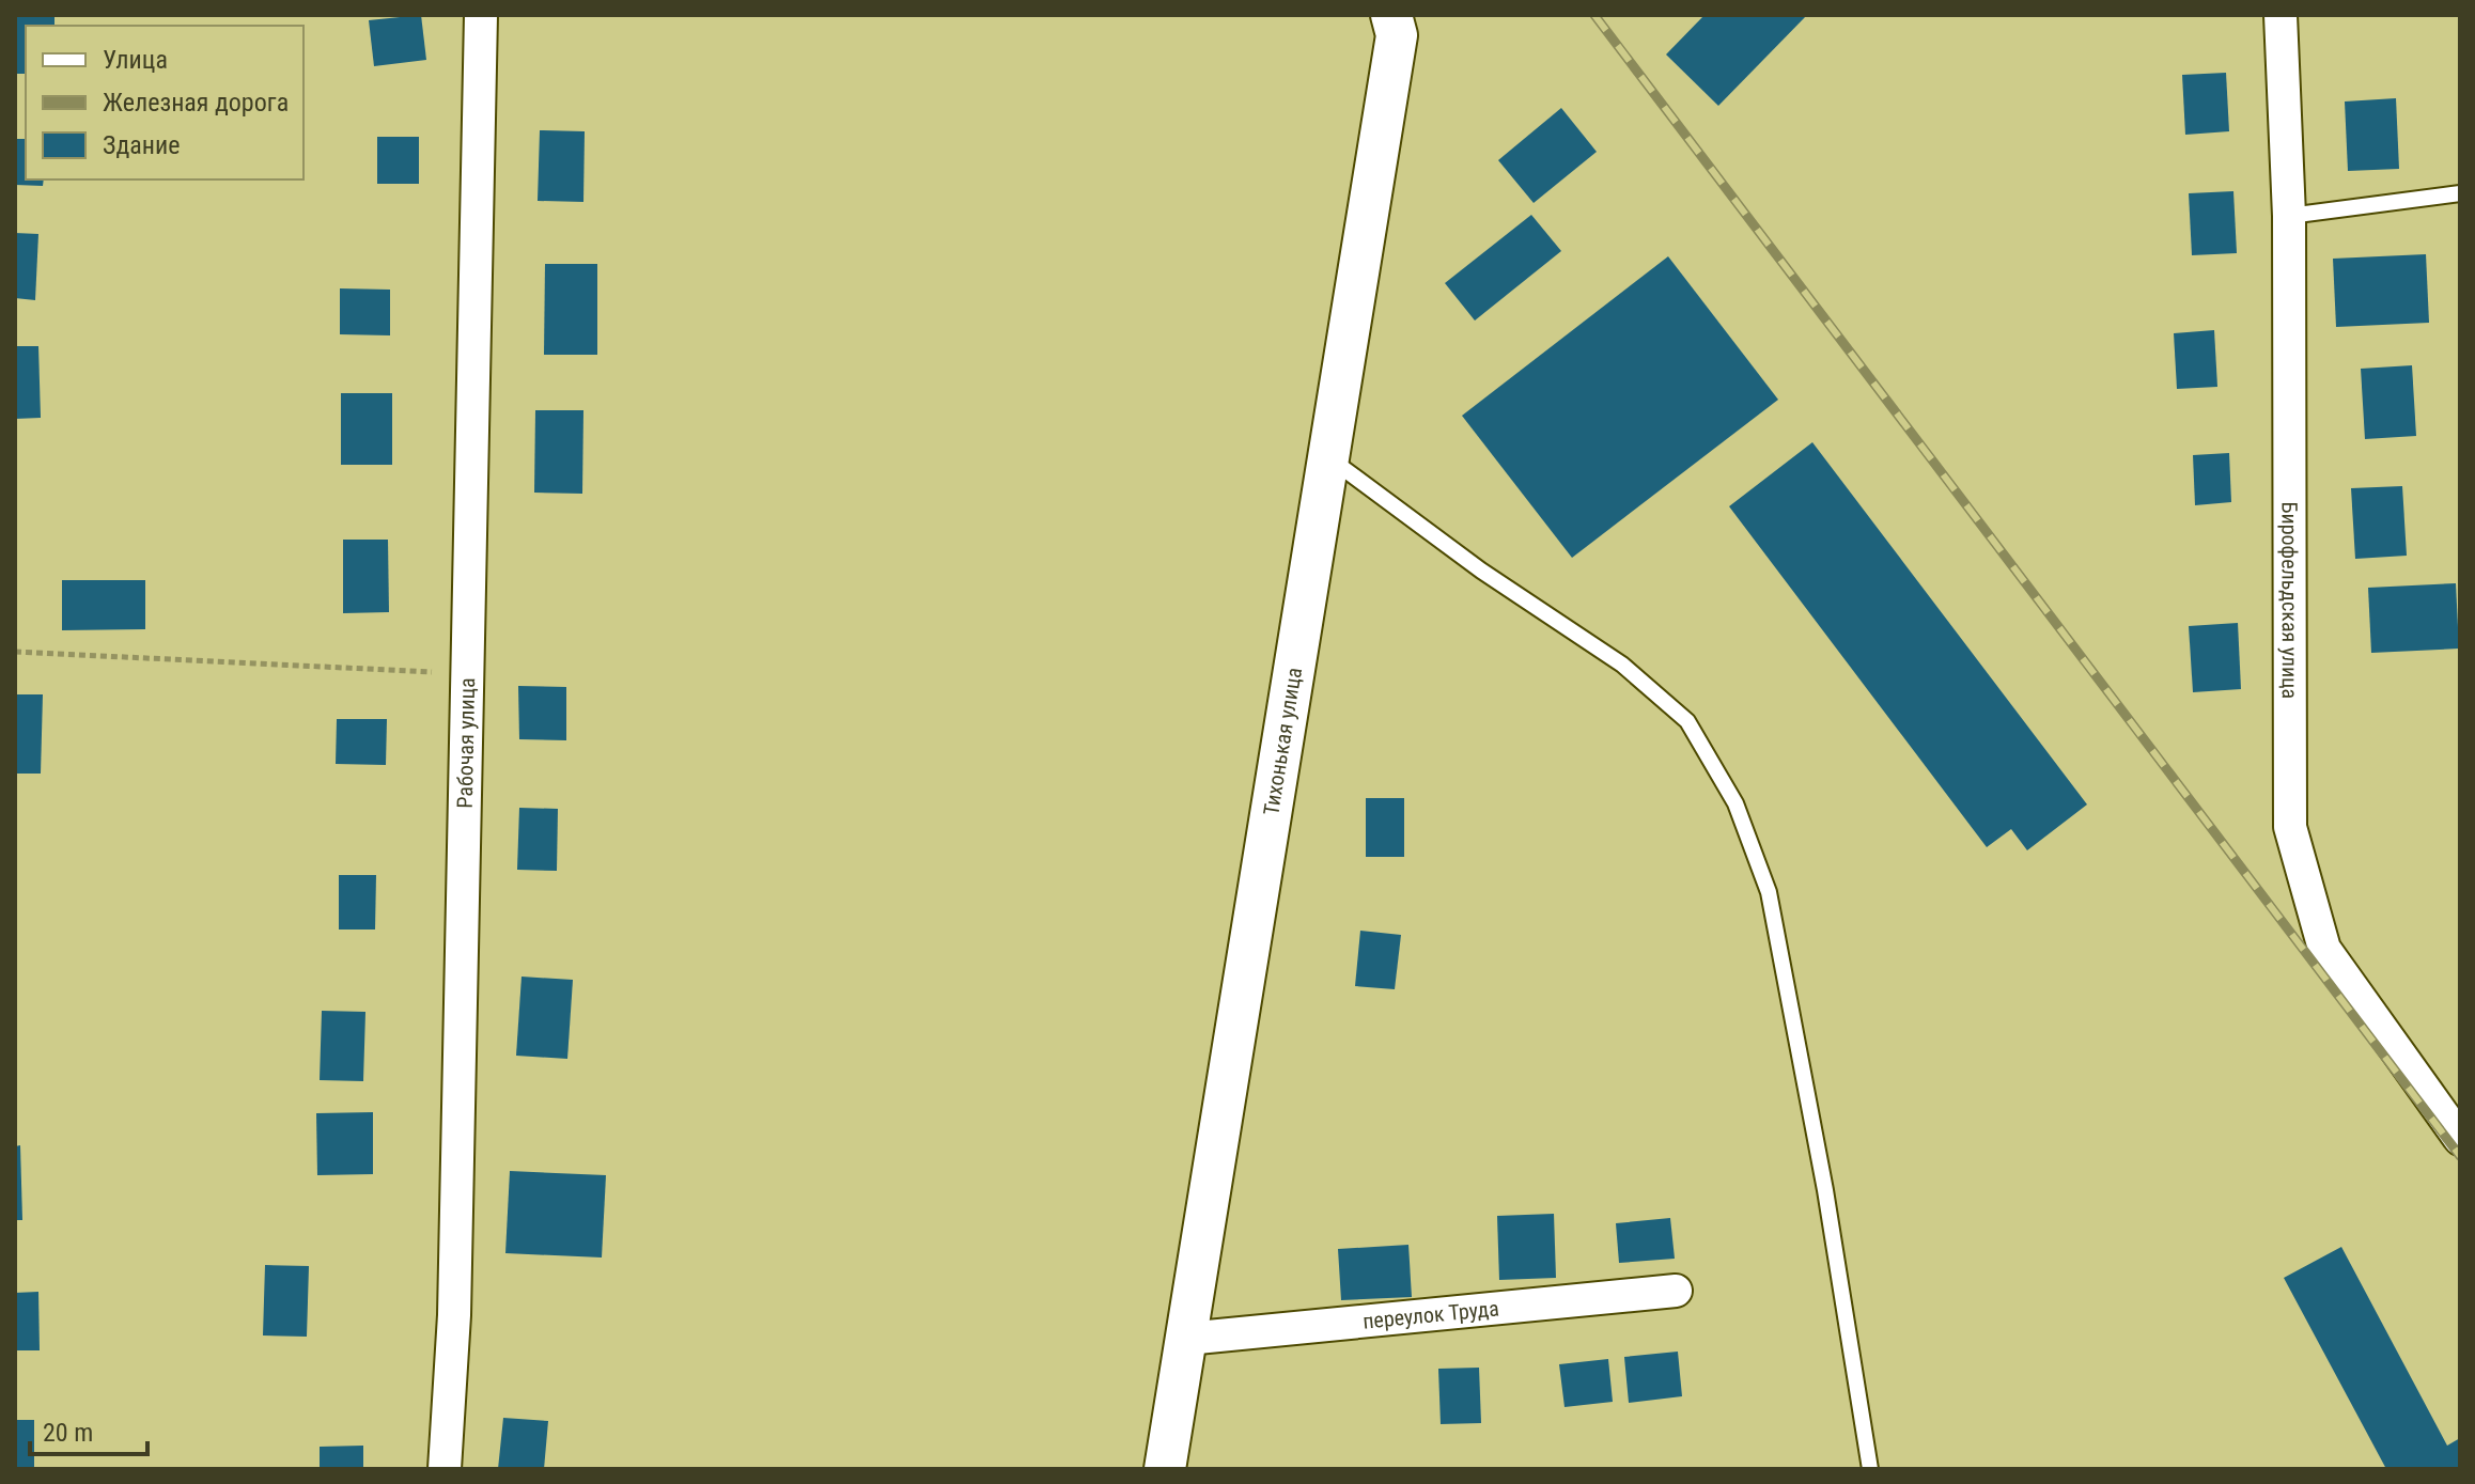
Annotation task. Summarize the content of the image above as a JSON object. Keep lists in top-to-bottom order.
{
  "streets": {
    "street": [
      "Бирофельдская улица",
      "Тихонькая улица",
      "Рабочая улица",
      "переулок Труда"
    ]
  },
  "crossings": [
    ["Тихонькая улица", "переулок Труда"]
  ],
  "legend": ["Улица", "Железная дорога", "Здание"],
  "scale_bar": "20 m"
}
